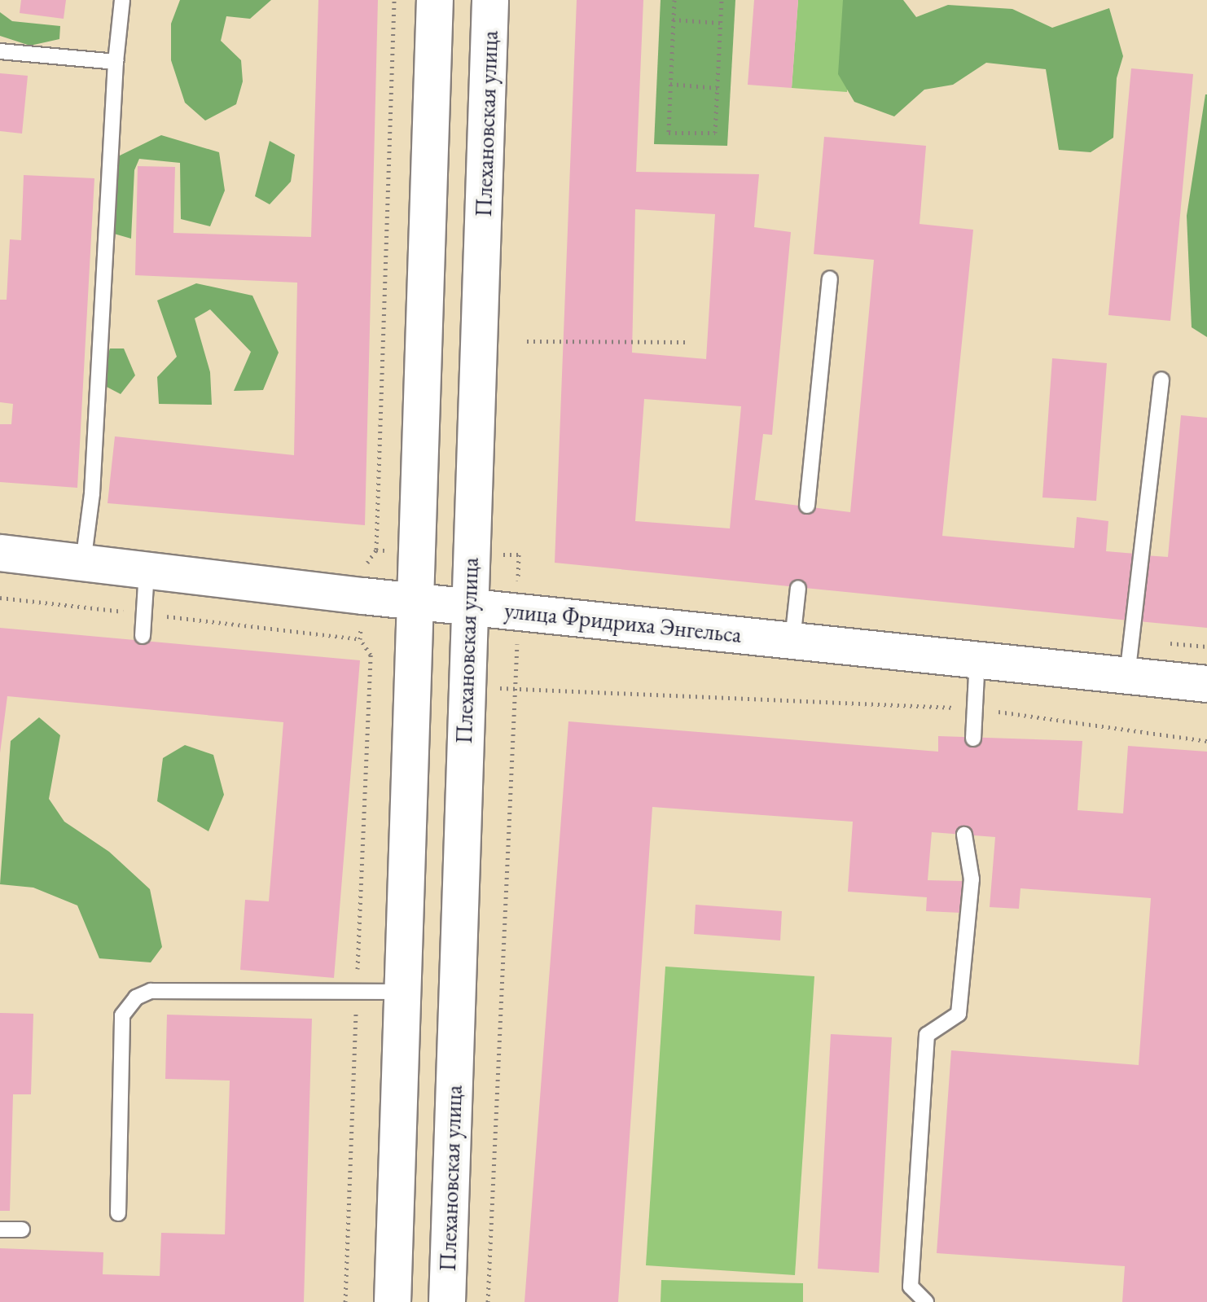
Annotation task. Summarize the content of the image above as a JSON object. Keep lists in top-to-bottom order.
{
  "streets": {
    "main road": ["Плехановская улица", "улица Фридриха Энгельса"]
  },
  "crossings": [
    ["Плехановская улица", "улица Фридриха Энгельса"]
  ]
}
